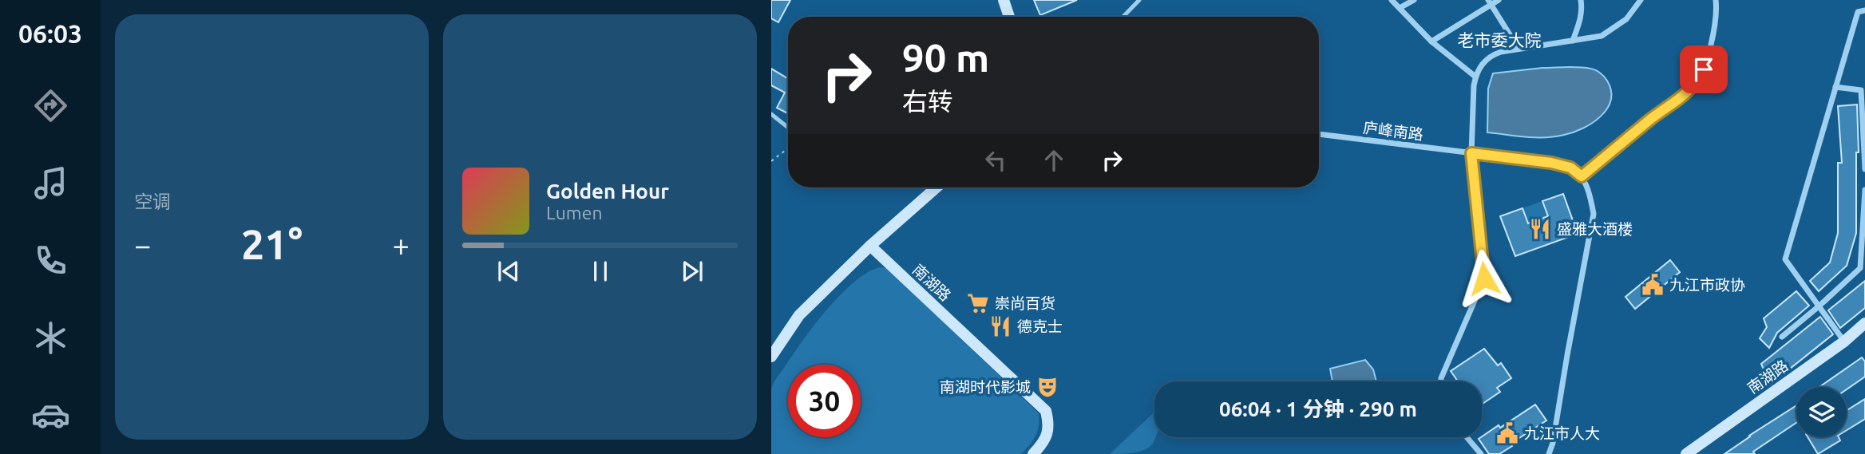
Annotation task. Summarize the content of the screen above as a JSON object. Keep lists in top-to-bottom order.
{
  "streets": {
    "street": ["庐峰南路", "南湖路"]
  },
  "districts": ["老市委大院"],
  "places": {
    "restaurant": ["盛雅大酒楼", "德克士"],
    "public building": ["九江市政协", "九江市人大"],
    "supermarket": ["崇尚百货"],
    "theatre": ["南湖时代影城"]
  },
  "page": {
    "tabs": "06:03",
    "tile": "空调",
    "turn": ["90 m", "右转"],
    "song": ["Golden Hour", "Lumen"],
    "heat": ["−", "21°", "+"],
    "limit": "30",
    "trip": "06:04 · 1 分钟 · 290 m"
  }
}
